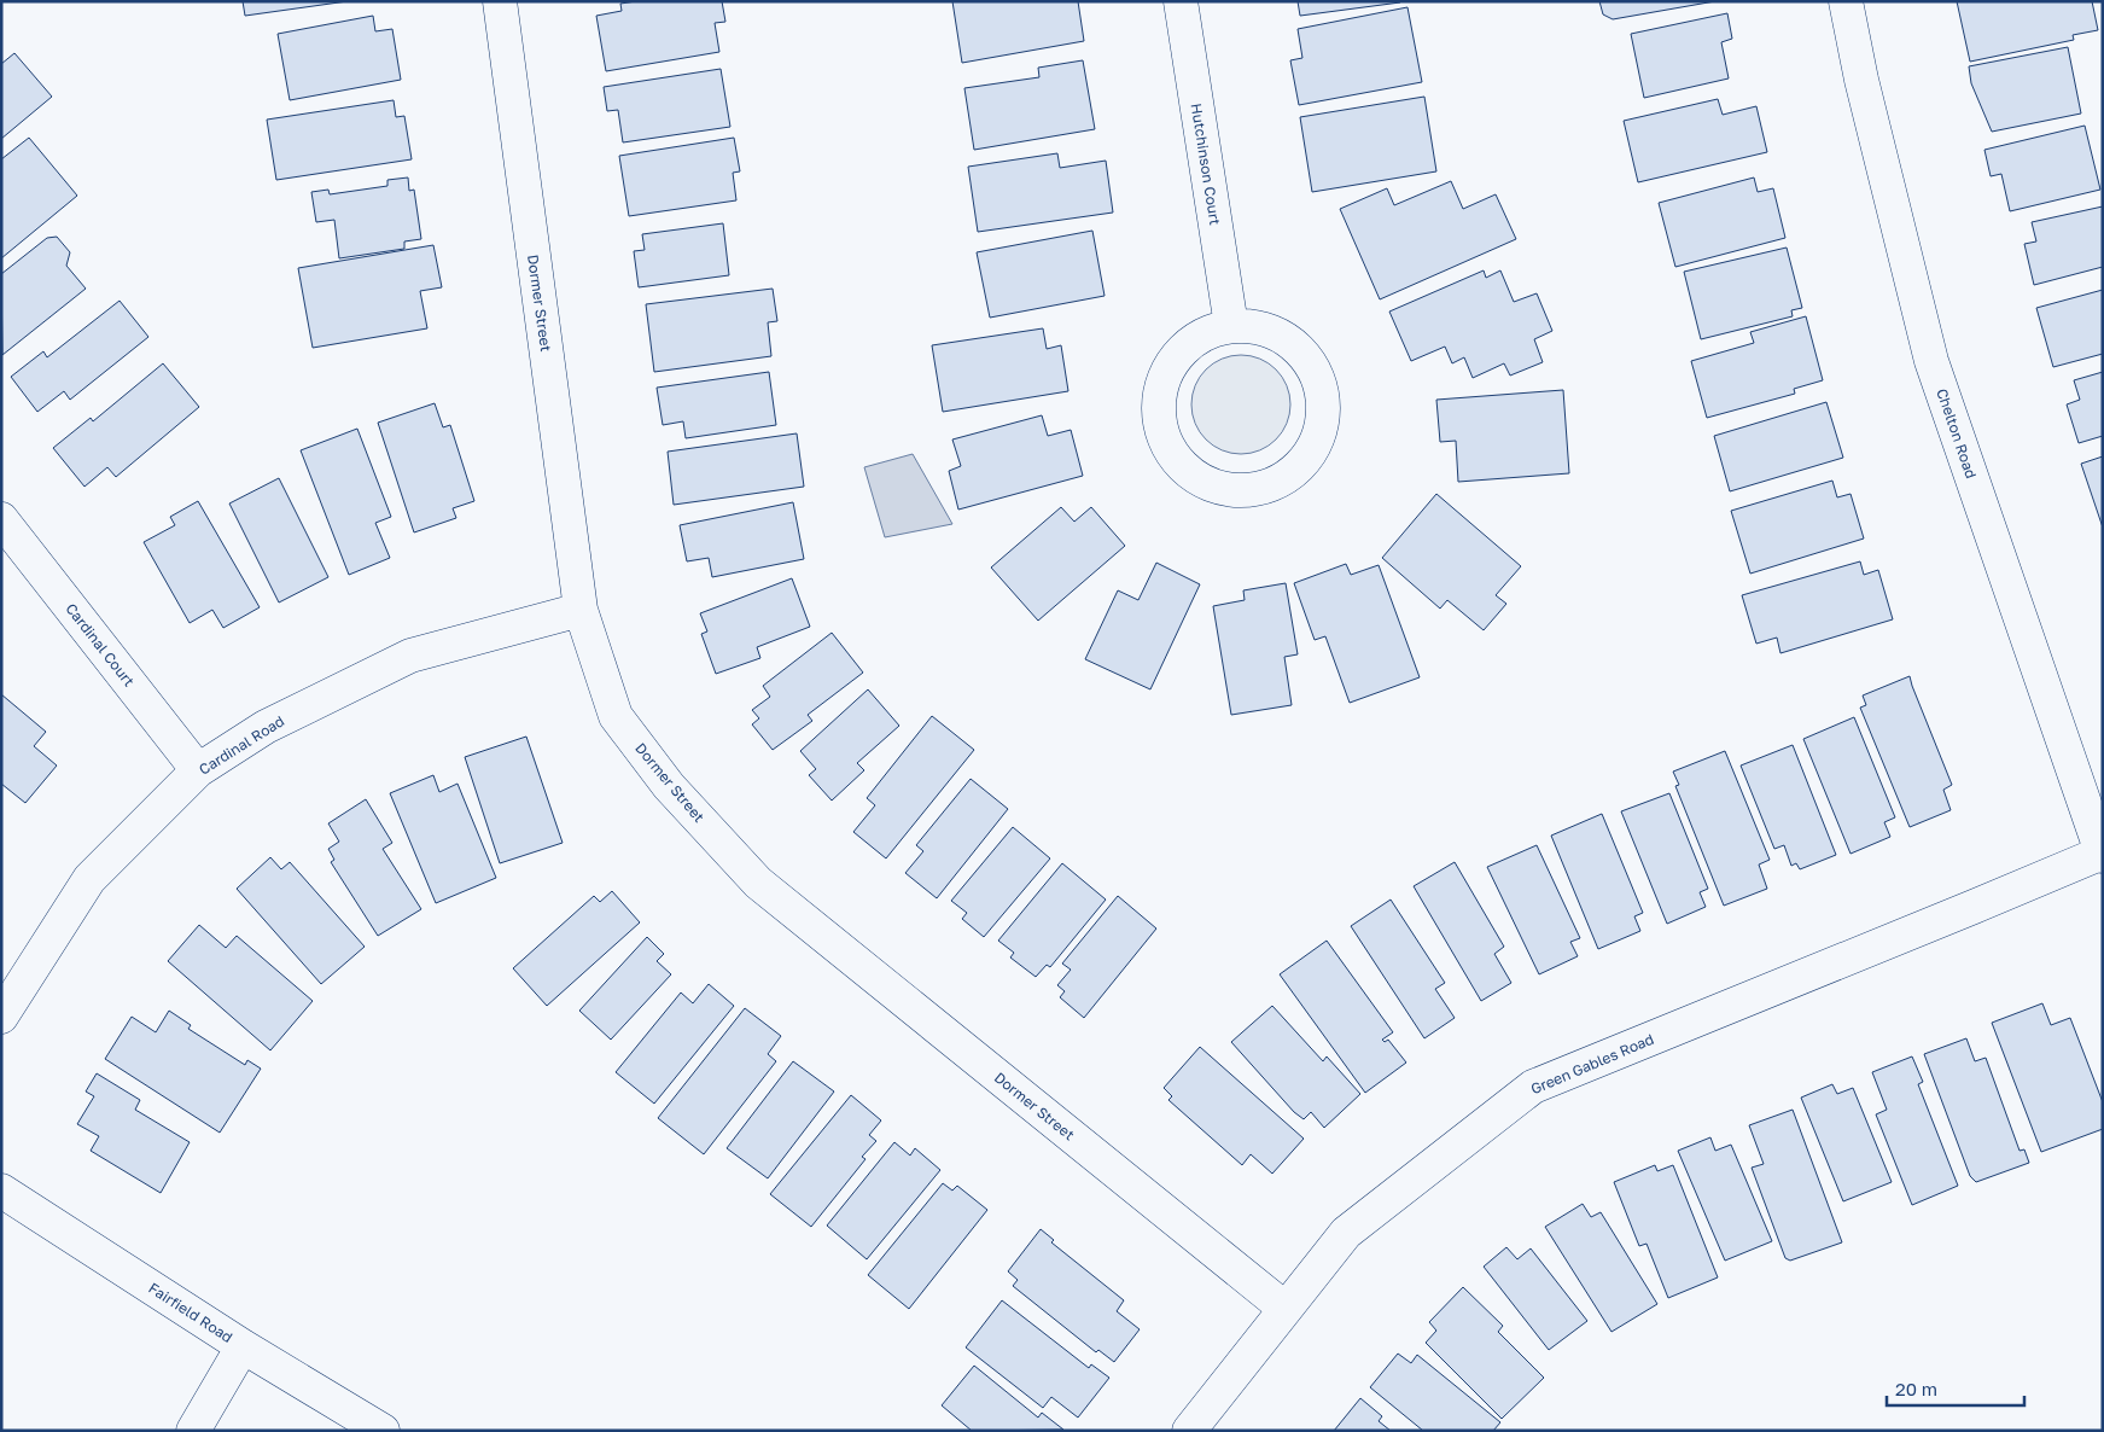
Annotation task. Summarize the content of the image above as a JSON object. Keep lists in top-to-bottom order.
{
  "streets": {
    "street": [
      "Hutchinson Court",
      "Dormer Street",
      "Chelton Road",
      "Cardinal Court",
      "Cardinal Road",
      "Green Gables Road",
      "Fairfield Road"
    ]
  },
  "crossings": [
    ["Dormer Street", "Cardinal Road"],
    ["Dormer Street", "Green Gables Road"],
    ["Chelton Road", "Green Gables Road"],
    ["Cardinal Court", "Cardinal Road"]
  ],
  "scale_bar": "20 m"
}
